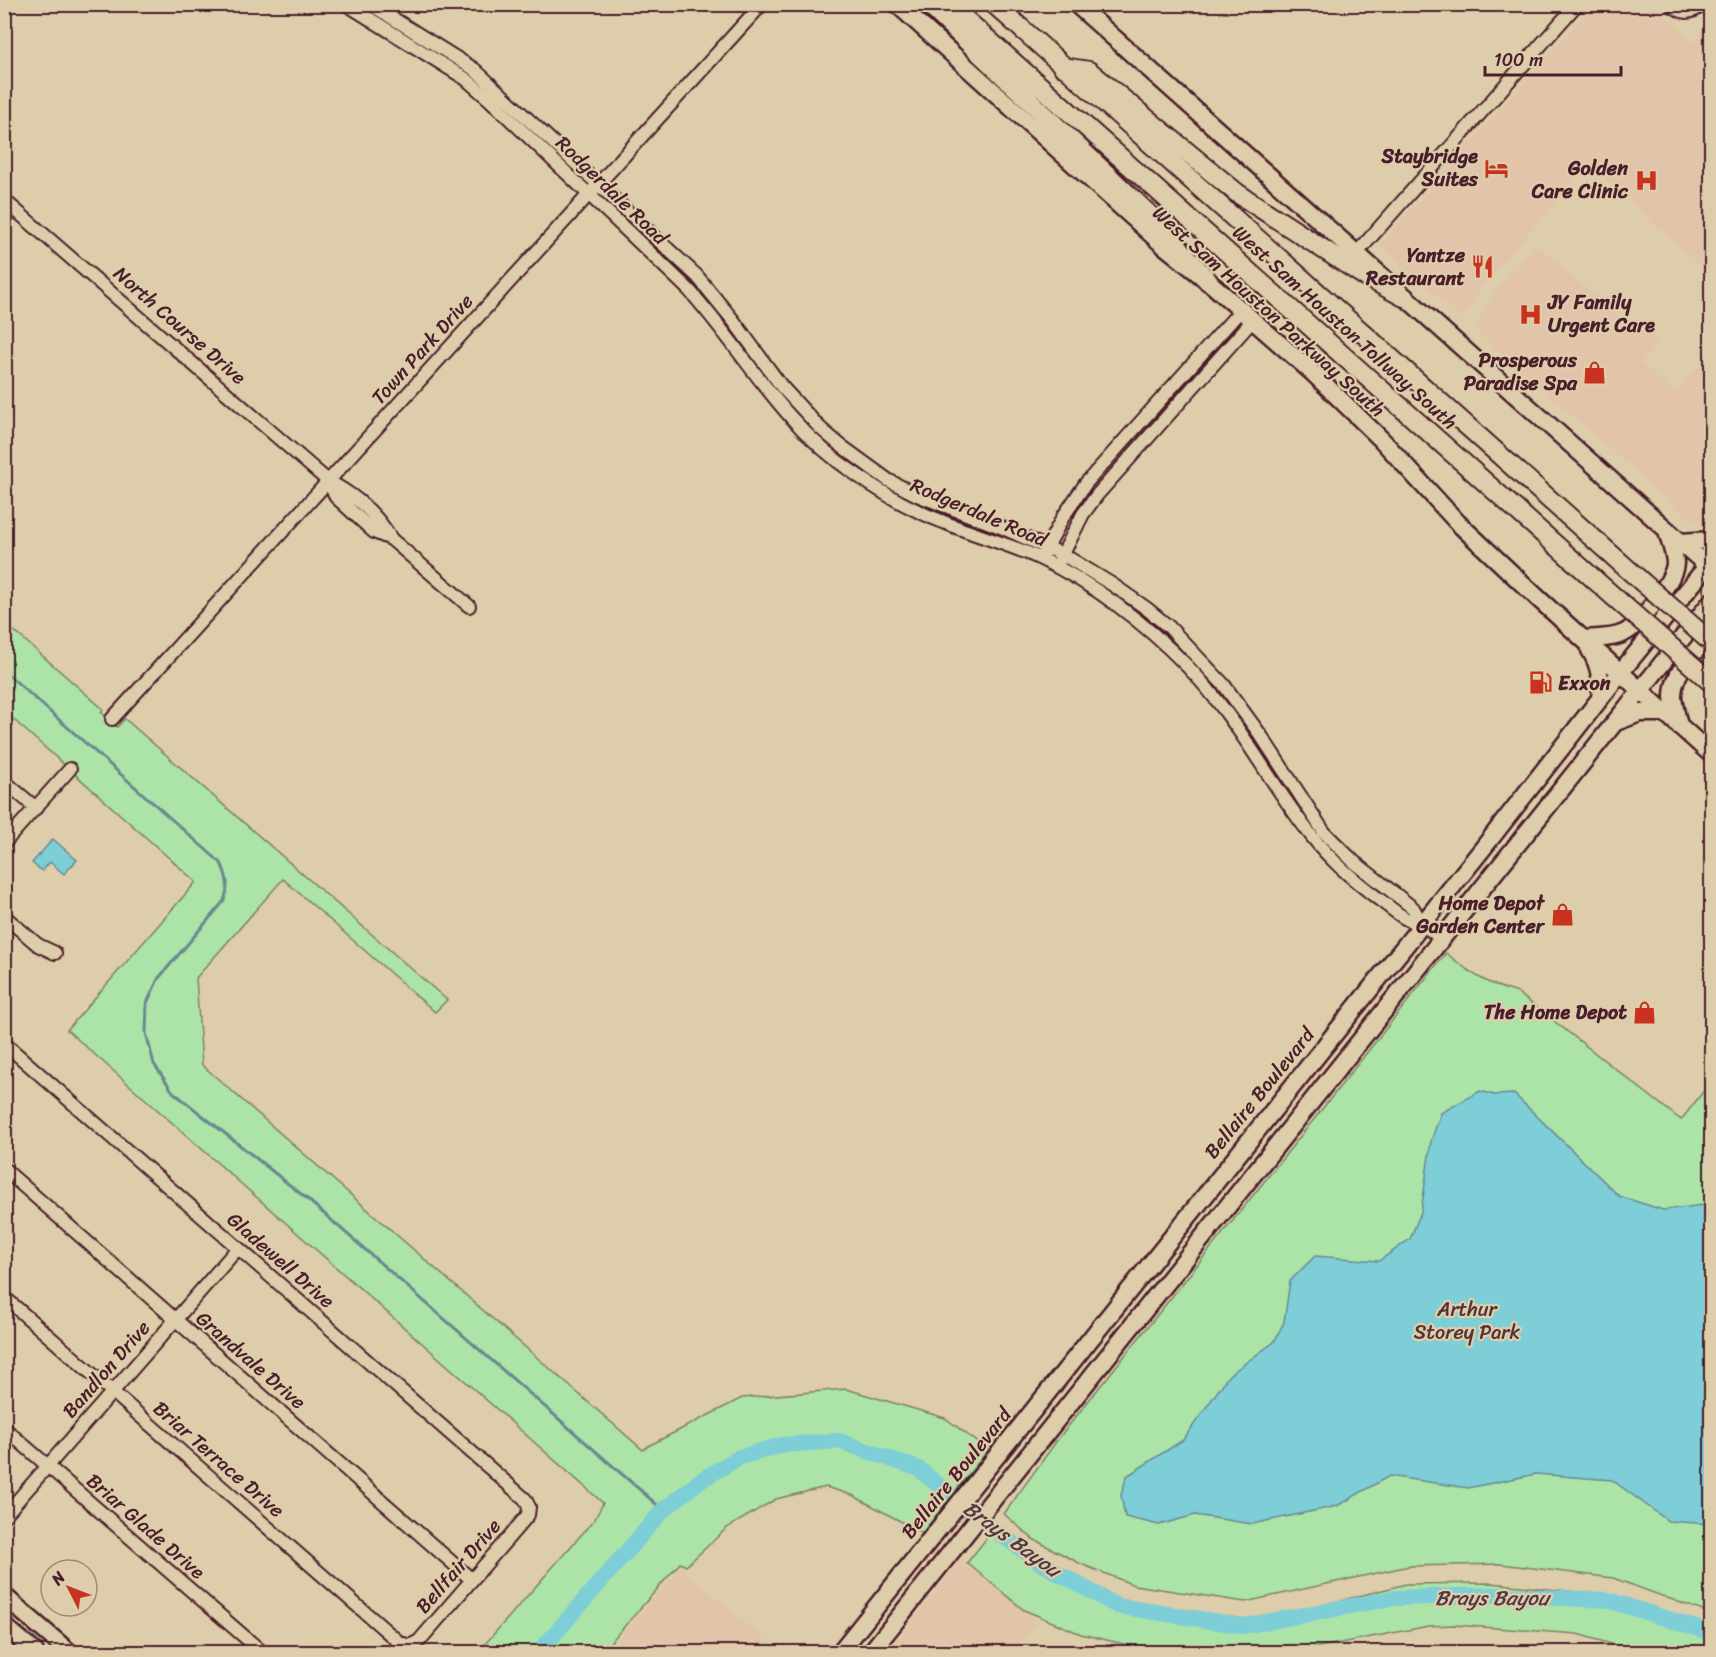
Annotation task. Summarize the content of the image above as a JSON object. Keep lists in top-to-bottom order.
{
  "streets": {
    "highway": ["West Sam Houston Tollway South"],
    "main road": ["West Sam Houston Parkway South", "Bellaire Boulevard"],
    "street": [
      "Rodgerdale Road",
      "North Course Drive",
      "Town Park Drive",
      "Gladewell Drive",
      "Grandvale Drive",
      "Bandlon Drive",
      "Briar Terrace Drive",
      "Briar Glade Drive",
      "Bellfair Drive"
    ]
  },
  "crossings": [
    ["Rodgerdale Road", "Town Park Drive"],
    ["Rodgerdale Road", "Bellaire Boulevard"],
    ["West Sam Houston Parkway South", "Bellaire Boulevard"],
    ["North Course Drive", "Town Park Drive"],
    ["Gladewell Drive", "Bandlon Drive"],
    ["Gladewell Drive", "Bellfair Drive"],
    ["Grandvale Drive", "Bandlon Drive"],
    ["Grandvale Drive", "Bellfair Drive"],
    ["Bandlon Drive", "Briar Terrace Drive"],
    ["Bandlon Drive", "Briar Glade Drive"],
    ["Briar Terrace Drive", "Bellfair Drive"]
  ],
  "water": ["Brays Bayou"],
  "parks": ["Arthur Storey Park"],
  "places": {
    "hotel": ["Staybridge Suites"],
    "hospital": ["Golden Care Clinic", "JY Family Urgent Care"],
    "restaurant": ["Yantze Restaurant"],
    "shop": ["Prosperous Paradise Spa", "Home Depot Garden Center", "The Home Depot"],
    "fuel station": ["Exxon"]
  },
  "scale_bar": "100 m",
  "north": "top left"
}
